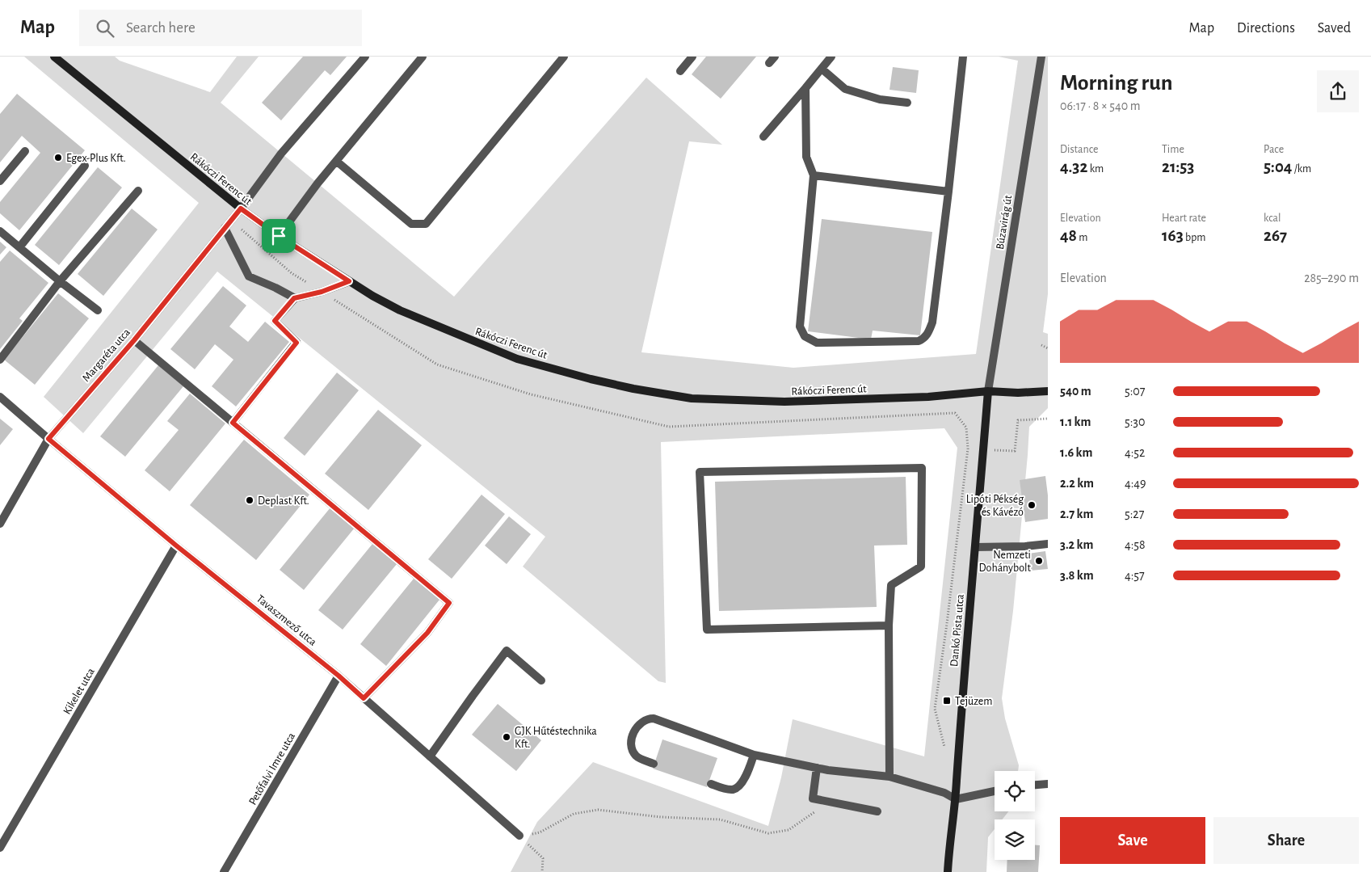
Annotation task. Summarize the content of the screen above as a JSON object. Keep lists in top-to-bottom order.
{
  "streets": {
    "main road": ["Rákóczi Ferenc út", "Dankó Pista utca"],
    "street": [
      "Búzavirág út",
      "Margaréta utca",
      "Tavaszmező utca",
      "Kikelet utca",
      "Petőfalvi Imre utca"
    ]
  },
  "crossings": [
    ["Rákóczi Ferenc út", "Búzavirág út"],
    ["Rákóczi Ferenc út", "Margaréta utca"],
    ["Rákóczi Ferenc út", "Dankó Pista utca"],
    ["Búzavirág út", "Dankó Pista utca"],
    ["Margaréta utca", "Tavaszmező utca"],
    ["Tavaszmező utca", "Kikelet utca"],
    ["Tavaszmező utca", "Petőfalvi Imre utca"]
  ],
  "places": {
    "other": [
      "Egex-Plus Kft.",
      "Deplast Kft.",
      "Lipóti Pékség és Kávézó",
      "Nemzeti Dohánybolt",
      "GJK Hűtéstechnika Kft."
    ],
    "transit": ["Tejüzem"]
  },
  "page": {
    "header": "Map",
    "search": "Search here",
    "nav": ["Map", "Directions", "Saved"],
    "heading": ["Morning run", "06:17 · 8 × 540 m"],
    "stats": [
      ["Distance", "4.32 km"],
      ["Time", "21:53"],
      ["Pace", "5:04 /km"],
      ["Elevation", "48 m"],
      ["Heart rate", "163 bpm"],
      ["kcal", "267"]
    ],
    "chart": ["Elevation", "285–290 m"],
    "list": [
      {
        "name": "540 m",
        "note": "5:07"
      },
      {
        "name": "1.1 km",
        "note": "5:30"
      },
      {
        "name": "1.6 km",
        "note": "4:52"
      },
      {
        "name": "2.2 km",
        "note": "4:49"
      },
      {
        "name": "2.7 km",
        "note": "5:27"
      },
      {
        "name": "3.2 km",
        "note": "4:58"
      },
      {
        "name": "3.8 km",
        "note": "4:57"
      }
    ],
    "buttons": ["Save", "Share"]
  }
}
